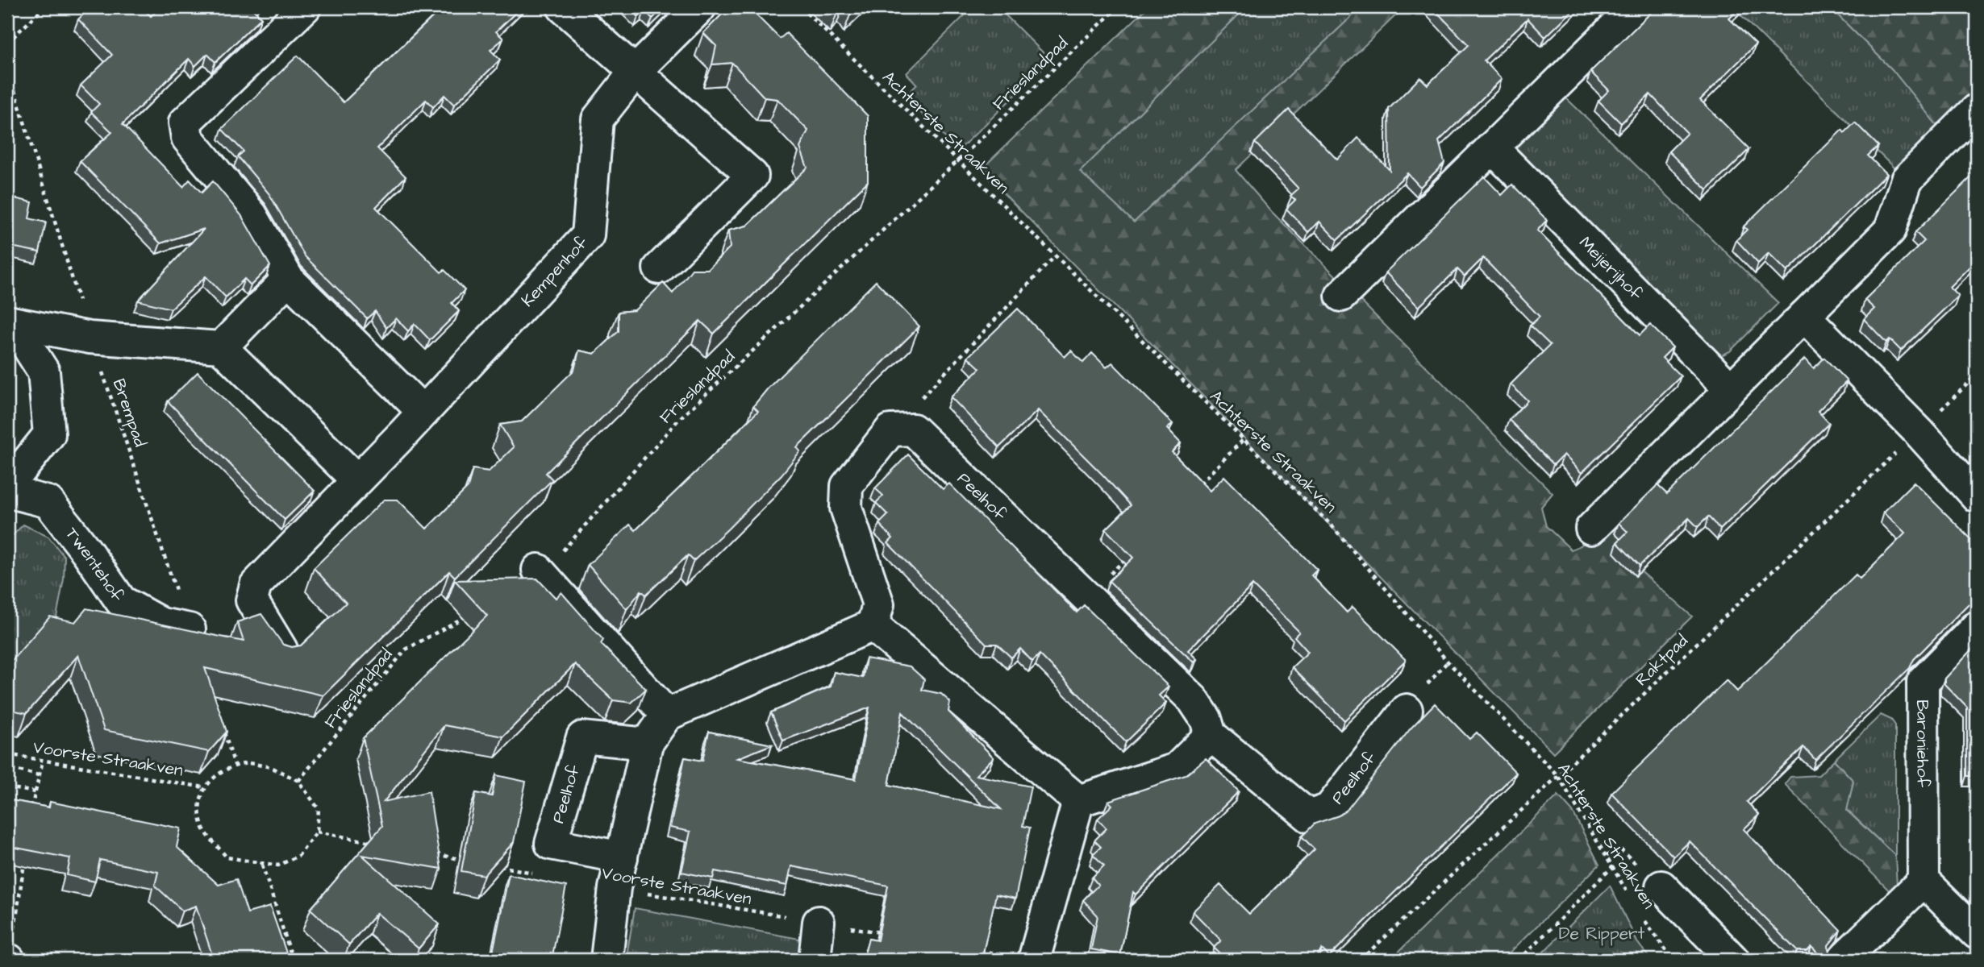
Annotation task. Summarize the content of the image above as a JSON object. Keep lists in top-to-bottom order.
{
  "streets": {
    "street": [
      "Meijerijhof",
      "Kempenhof",
      "Peelhof",
      "Twentehof",
      "Baroniehof"
    ],
    "path": [
      "Frieslandpad",
      "Achterste Straakven",
      "Brempad",
      "Raktpad",
      "Voorste Straakven"
    ]
  },
  "crossings": [
    ["Frieslandpad", "Achterste Straakven"],
    ["Frieslandpad", "Voorste Straakven"],
    ["Achterste Straakven", "Raktpad"],
    ["Brempad", "Twentehof"]
  ],
  "parks": ["De Rippert"]
}
